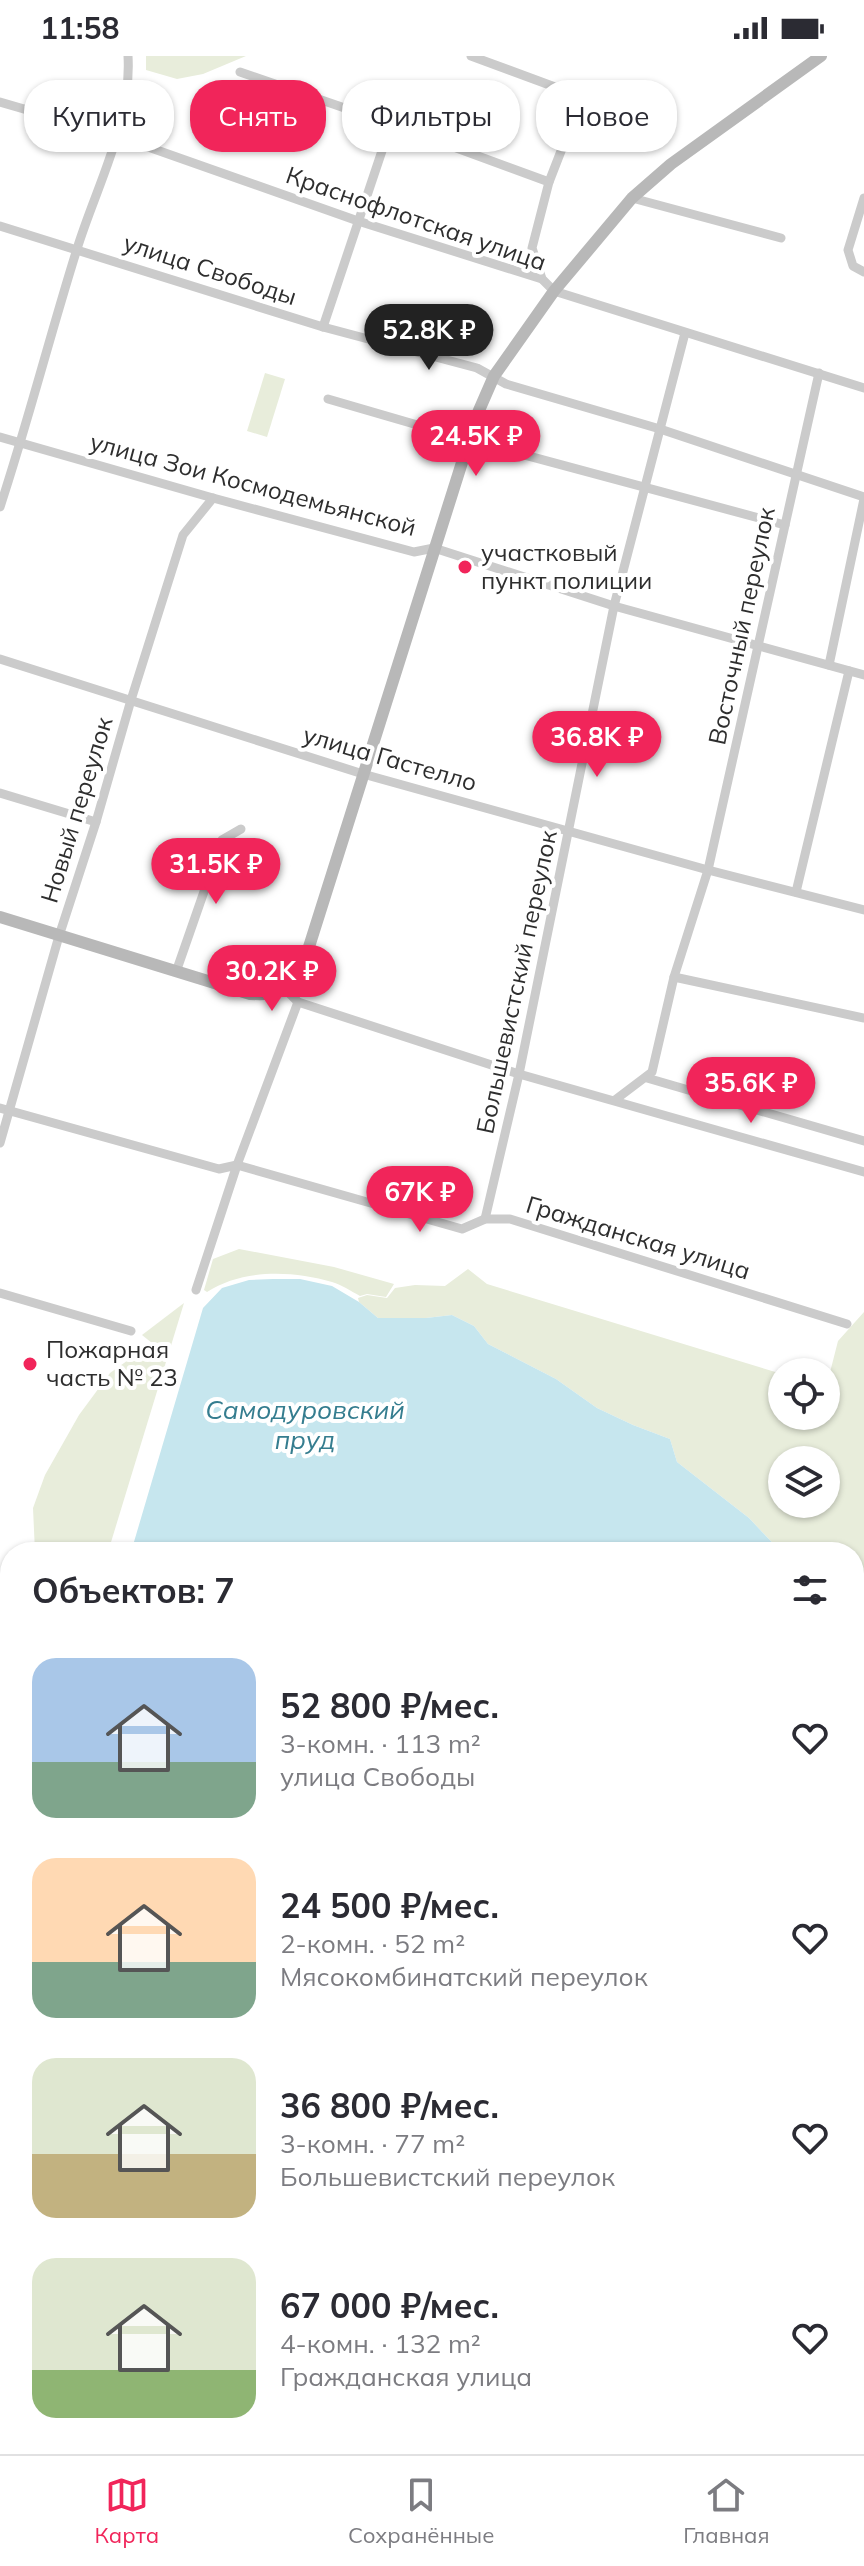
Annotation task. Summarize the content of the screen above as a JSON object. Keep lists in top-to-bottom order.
{
  "streets": {
    "street": [
      "Краснофлотская улица",
      "улица Свободы",
      "улица Зои Космодемьянской",
      "Восточный переулок",
      "улица Гастелло",
      "Новый переулок",
      "Большевистский переулок",
      "Гражданская улица"
    ]
  },
  "crossings": [
    ["Краснофлотская улица", "Восточный переулок"],
    ["Краснофлотская улица", "Большевистский переулок"],
    ["улица Свободы", "Восточный переулок"],
    ["улица Свободы", "Большевистский переулок"],
    ["улица Зои Космодемьянской", "Восточный переулок"],
    ["улица Зои Космодемьянской", "Новый переулок"],
    ["улица Зои Космодемьянской", "Большевистский переулок"],
    ["Восточный переулок", "улица Гастелло"],
    ["улица Гастелло", "Новый переулок"],
    ["улица Гастелло", "Большевистский переулок"],
    ["Новый переулок", "Гражданская улица"],
    ["Большевистский переулок", "Гражданская улица"]
  ],
  "water": ["Самодуровский пруд"],
  "places": ["участковый пункт полиции", "Пожарная часть № 23"],
  "page": {
    "status": "11:58",
    "chip": [
      "Купить",
      "Снять",
      "Фильтры",
      "Новое"
    ],
    "price": [
      "52.8K ₽",
      "24.5K ₽",
      "36.8K ₽",
      "31.5K ₽",
      "30.2K ₽",
      "35.6K ₽",
      "67K ₽"
    ],
    "heading": "Объектов: 7",
    "list": [
      {
        "name": "52 800 ₽/мес.",
        "note": "3-комн. · 113 m² · улица Свободы"
      },
      {
        "name": "24 500 ₽/мес.",
        "note": "2-комн. · 52 m² · Мясокомбинатский переулок"
      },
      {
        "name": "36 800 ₽/мес.",
        "note": "3-комн. · 77 m² · Большевистский переулок"
      },
      {
        "name": "67 000 ₽/мес.",
        "note": "4-комн. · 132 m² · Гражданская улица"
      }
    ],
    "tabs": ["Карта", "Сохранённые", "Главная"]
  }
}
